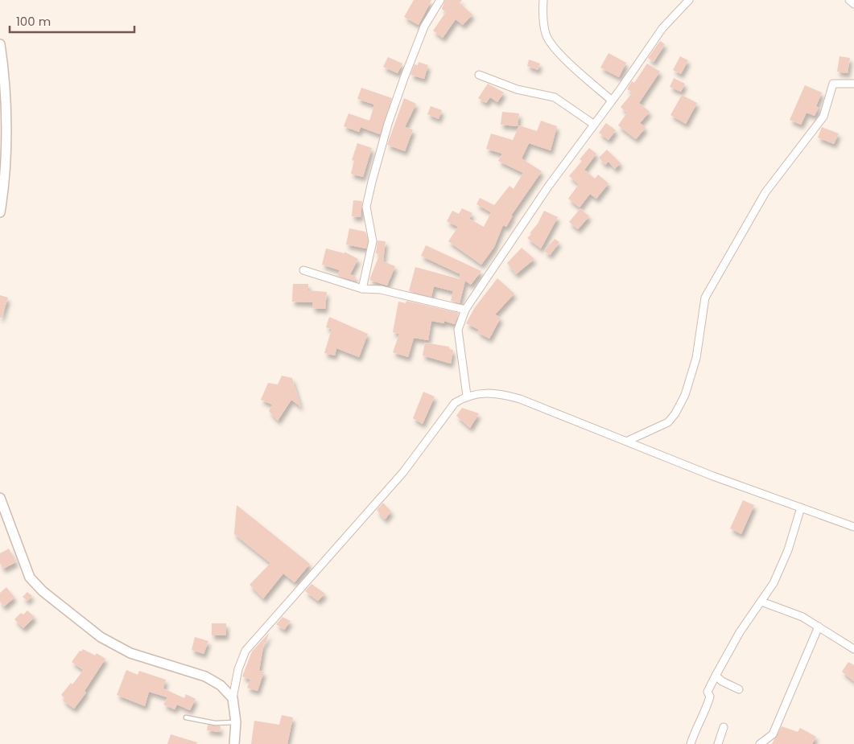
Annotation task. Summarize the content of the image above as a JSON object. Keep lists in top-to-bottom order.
{
  "scale_bar": "100 m"
}
